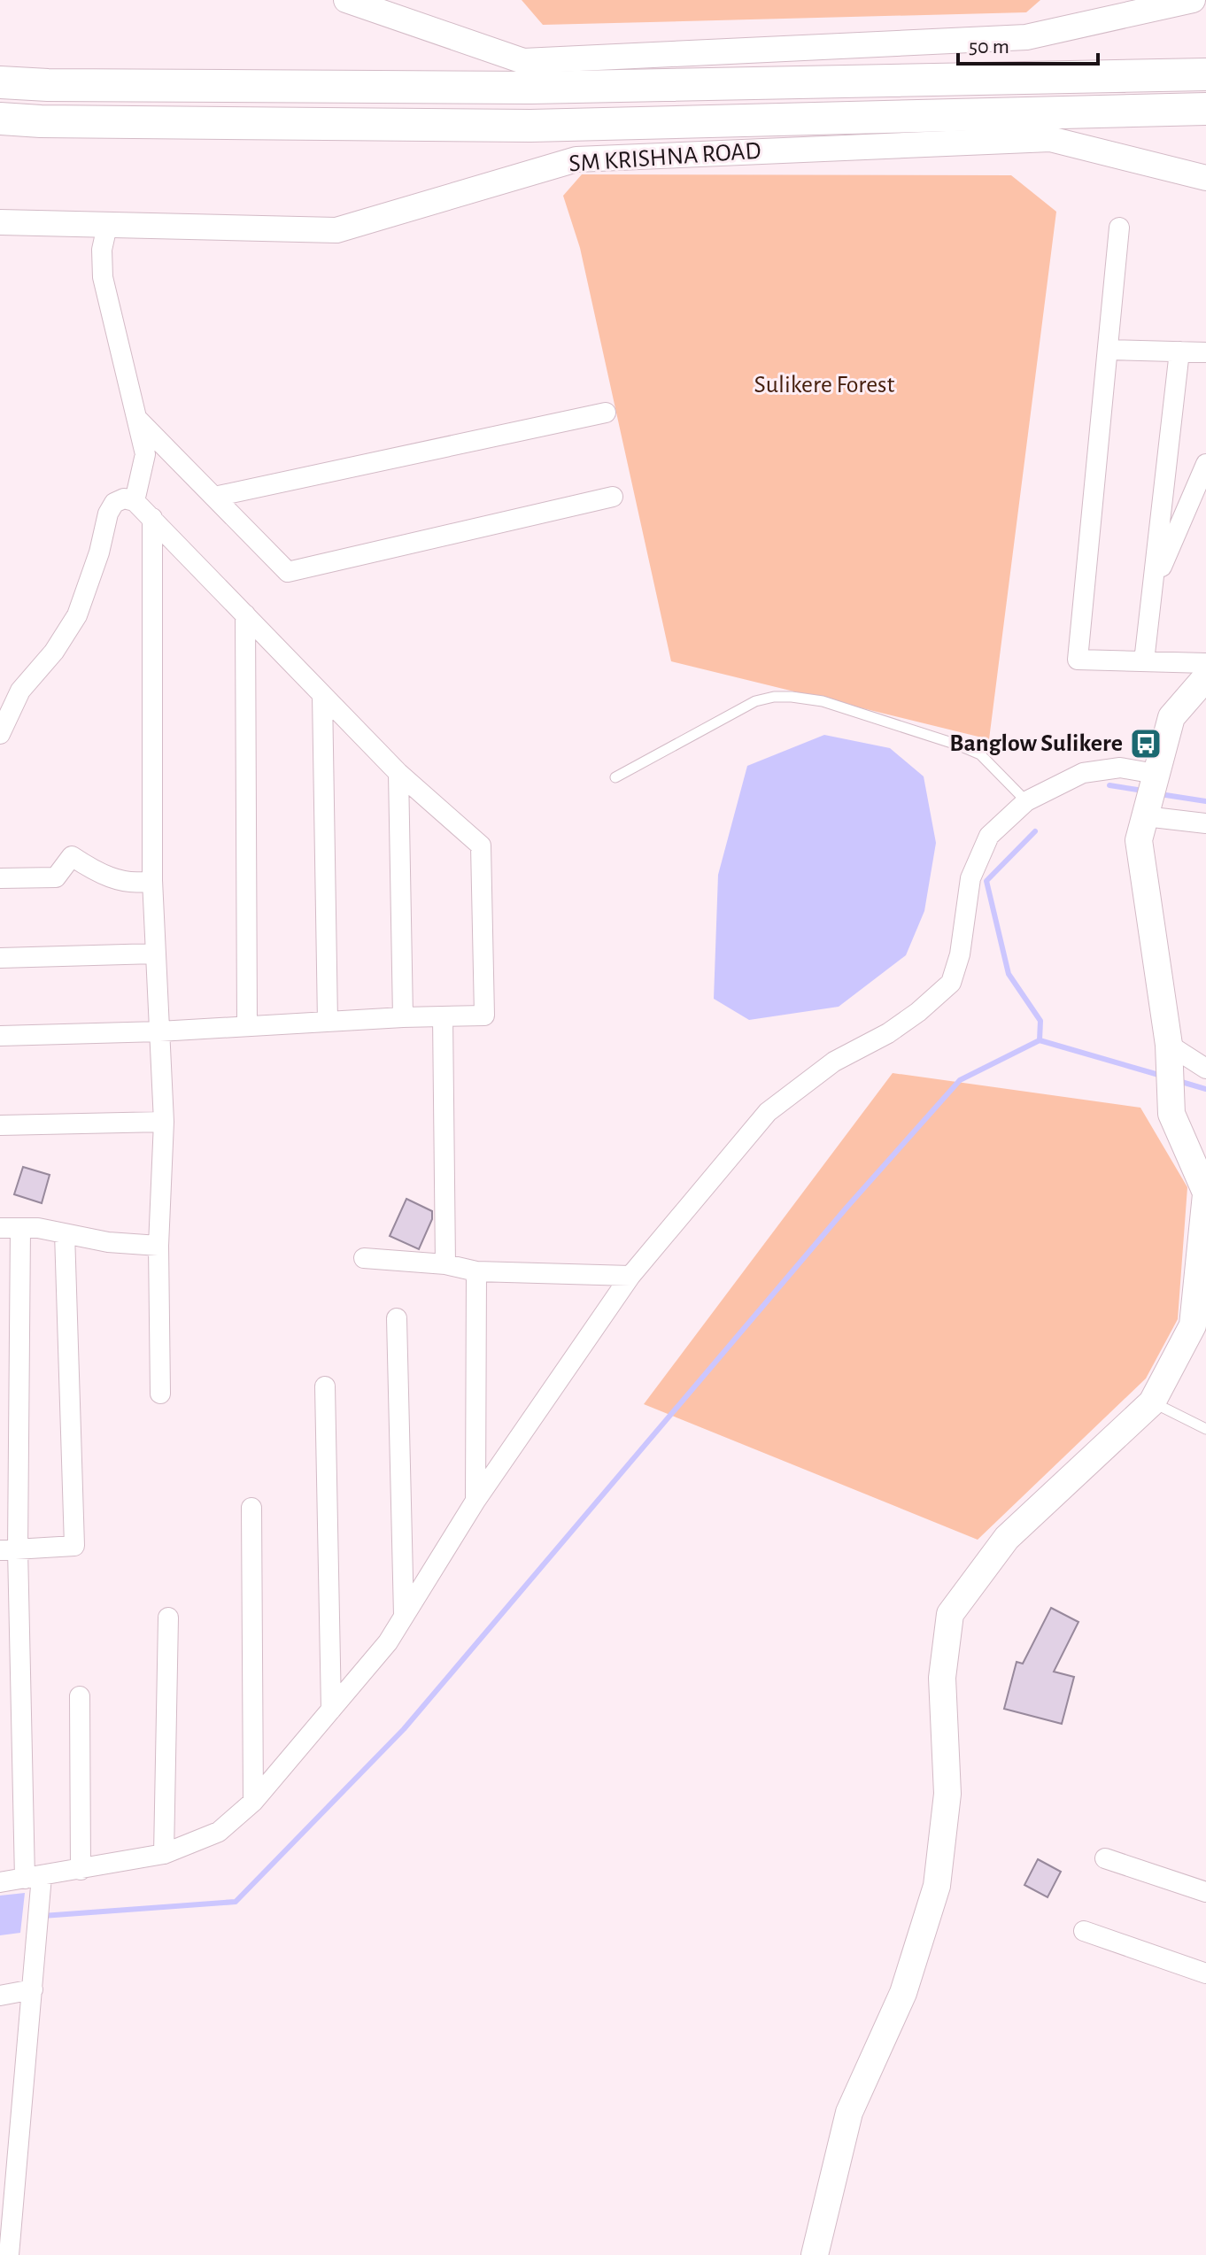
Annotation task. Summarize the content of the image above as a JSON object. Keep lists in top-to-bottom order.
{
  "streets": {
    "highway": ["SM KRISHNA ROAD"]
  },
  "parks": ["Sulikere Forest"],
  "places": {
    "bus stop": ["Banglow Sulikere"]
  },
  "scale_bar": "50 m"
}
